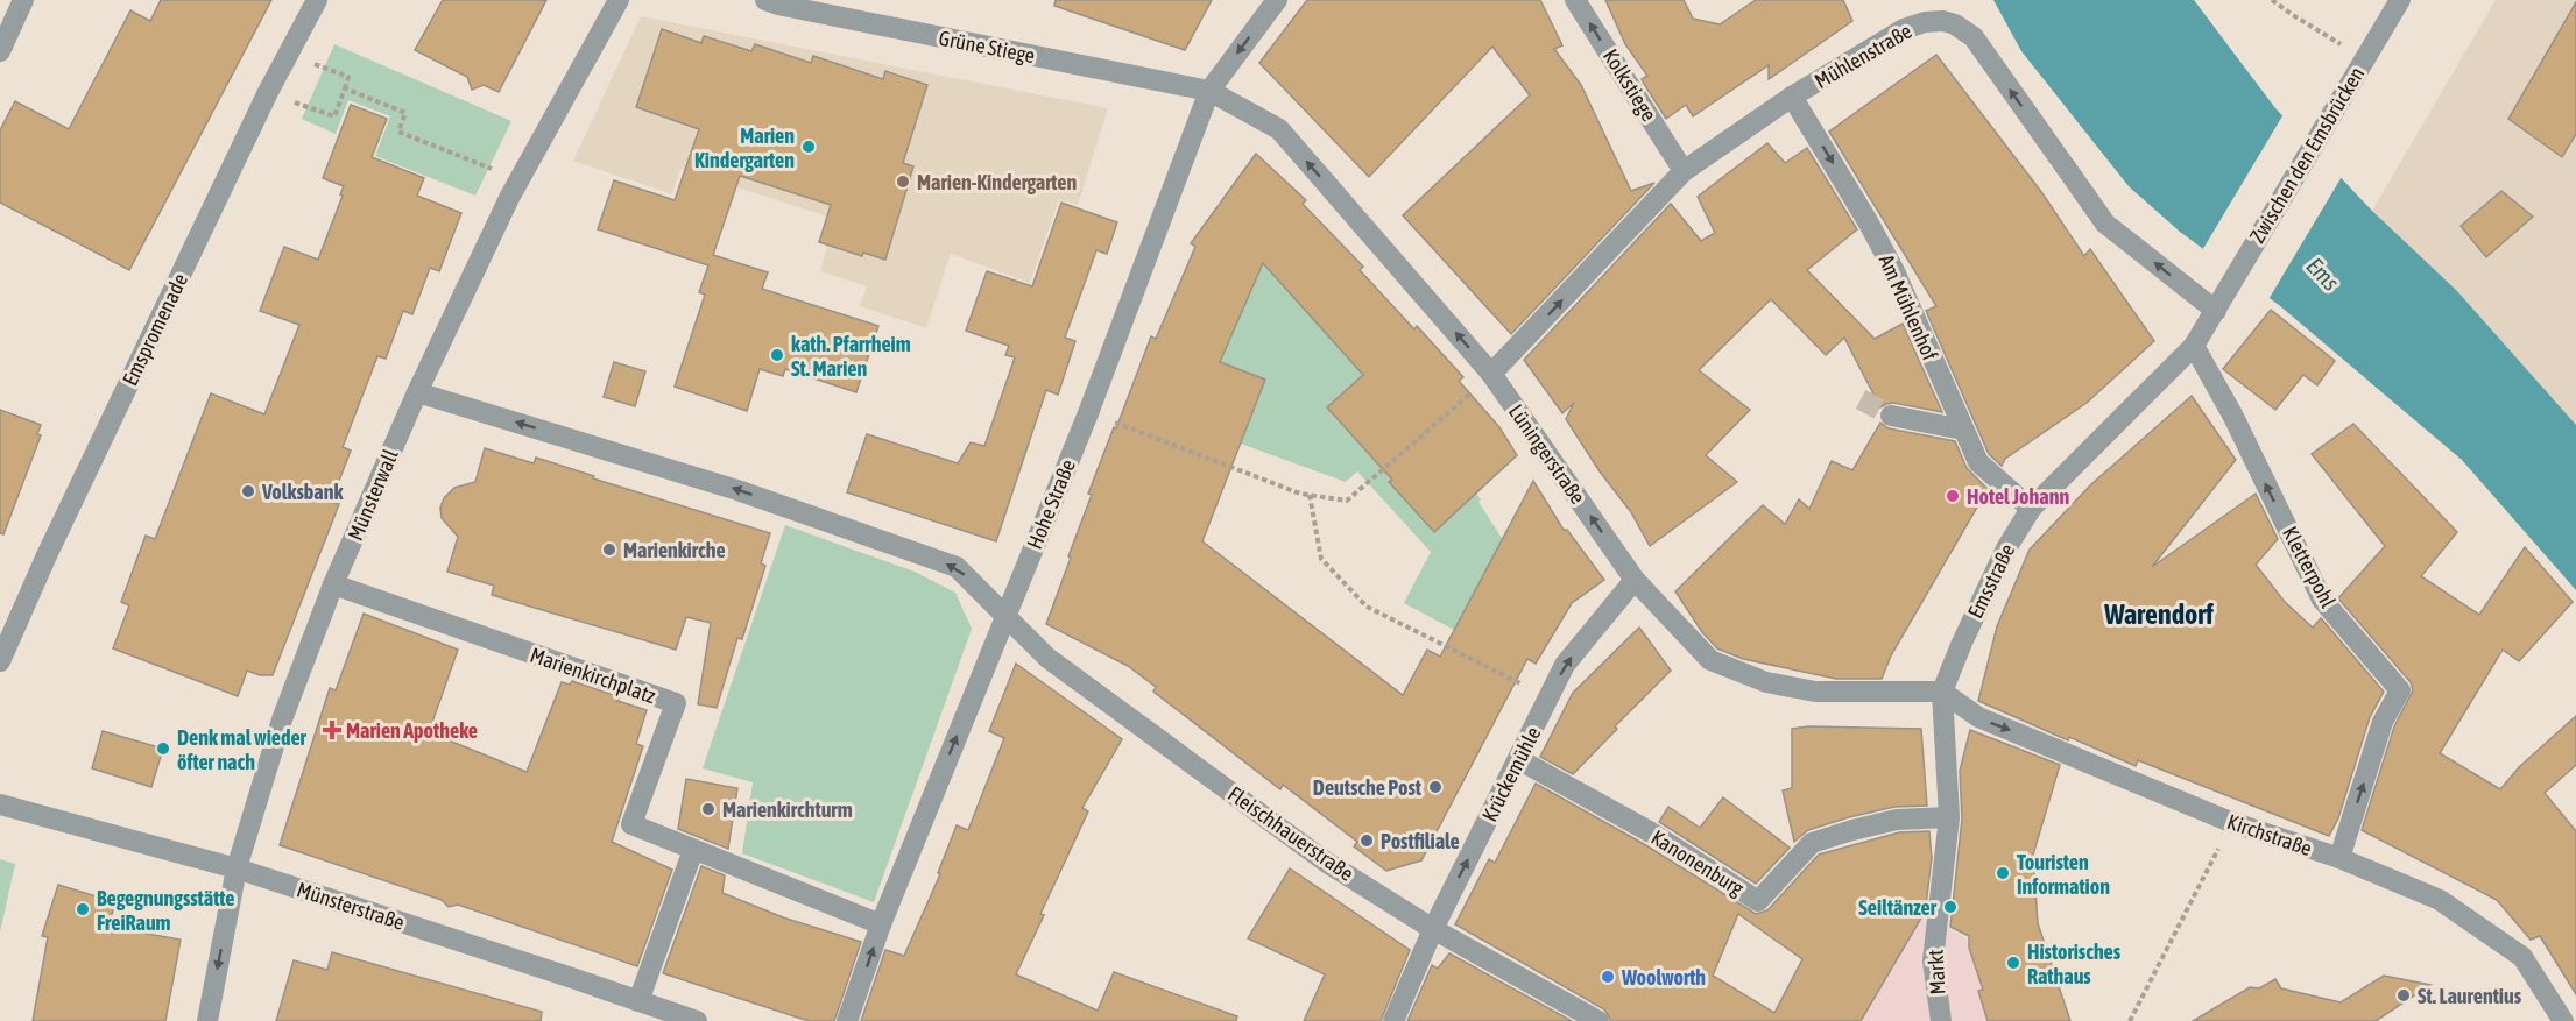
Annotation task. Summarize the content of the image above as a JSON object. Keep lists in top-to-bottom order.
{
  "streets": {
    "street": [
      "Grüne Stiege",
      "Mühlenstraße",
      "Kolkstiege",
      "Zwischen den Emsbrücken",
      "Am Mühlenhof",
      "Emspromenade",
      "Lüningerstraße",
      "Münsterwall",
      "Hohe Straße",
      "Kletterpohl",
      "Emsstraße",
      "Marienkirchplatz",
      "Krückemühle",
      "Fleischhauerstraße",
      "Kirchstraße",
      "Kanonenburg",
      "Münsterstraße",
      "Markt"
    ]
  },
  "crossings": [
    ["Grüne Stiege", "Lüningerstraße"],
    ["Grüne Stiege", "Hohe Straße"],
    ["Mühlenstraße", "Kolkstiege"],
    ["Mühlenstraße", "Zwischen den Emsbrücken"],
    ["Mühlenstraße", "Am Mühlenhof"],
    ["Mühlenstraße", "Lüningerstraße"],
    ["Mühlenstraße", "Emsstraße"],
    ["Zwischen den Emsbrücken", "Emsstraße"],
    ["Am Mühlenhof", "Emsstraße"],
    ["Lüningerstraße", "Hohe Straße"],
    ["Lüningerstraße", "Emsstraße"],
    ["Lüningerstraße", "Krückemühle"],
    ["Lüningerstraße", "Kirchstraße"],
    ["Münsterwall", "Marienkirchplatz"],
    ["Münsterwall", "Münsterstraße"],
    ["Hohe Straße", "Marienkirchplatz"],
    ["Hohe Straße", "Fleischhauerstraße"],
    ["Kletterpohl", "Emsstraße"],
    ["Kletterpohl", "Kirchstraße"],
    ["Emsstraße", "Kirchstraße"],
    ["Emsstraße", "Kanonenburg"],
    ["Emsstraße", "Markt"],
    ["Krückemühle", "Fleischhauerstraße"],
    ["Krückemühle", "Kanonenburg"]
  ],
  "one_way": [
    "Kolkstiege",
    "Am Mühlenhof",
    "Lüningerstraße",
    "Kletterpohl",
    "Krückemühle",
    "Kirchstraße"
  ],
  "districts": ["Warendorf"],
  "water": ["Ems"],
  "places": {
    "other": [
      "Marien Kindergarten",
      "Marien-Kindergarten",
      "kath. Pfarrheim St. Marien",
      "Volksbank",
      "Hotel Johann",
      "Marienkirche",
      "Denk mal wieder öfter nach",
      "Deutsche Post",
      "Marienkirchturm",
      "Postfiliale",
      "Touristen Information",
      "Seiltänzer",
      "Begegnungsstätte FreiRaum",
      "Historisches Rathaus",
      "Woolworth",
      "St. Laurentius"
    ],
    "health": ["Marien Apotheke"]
  }
}
